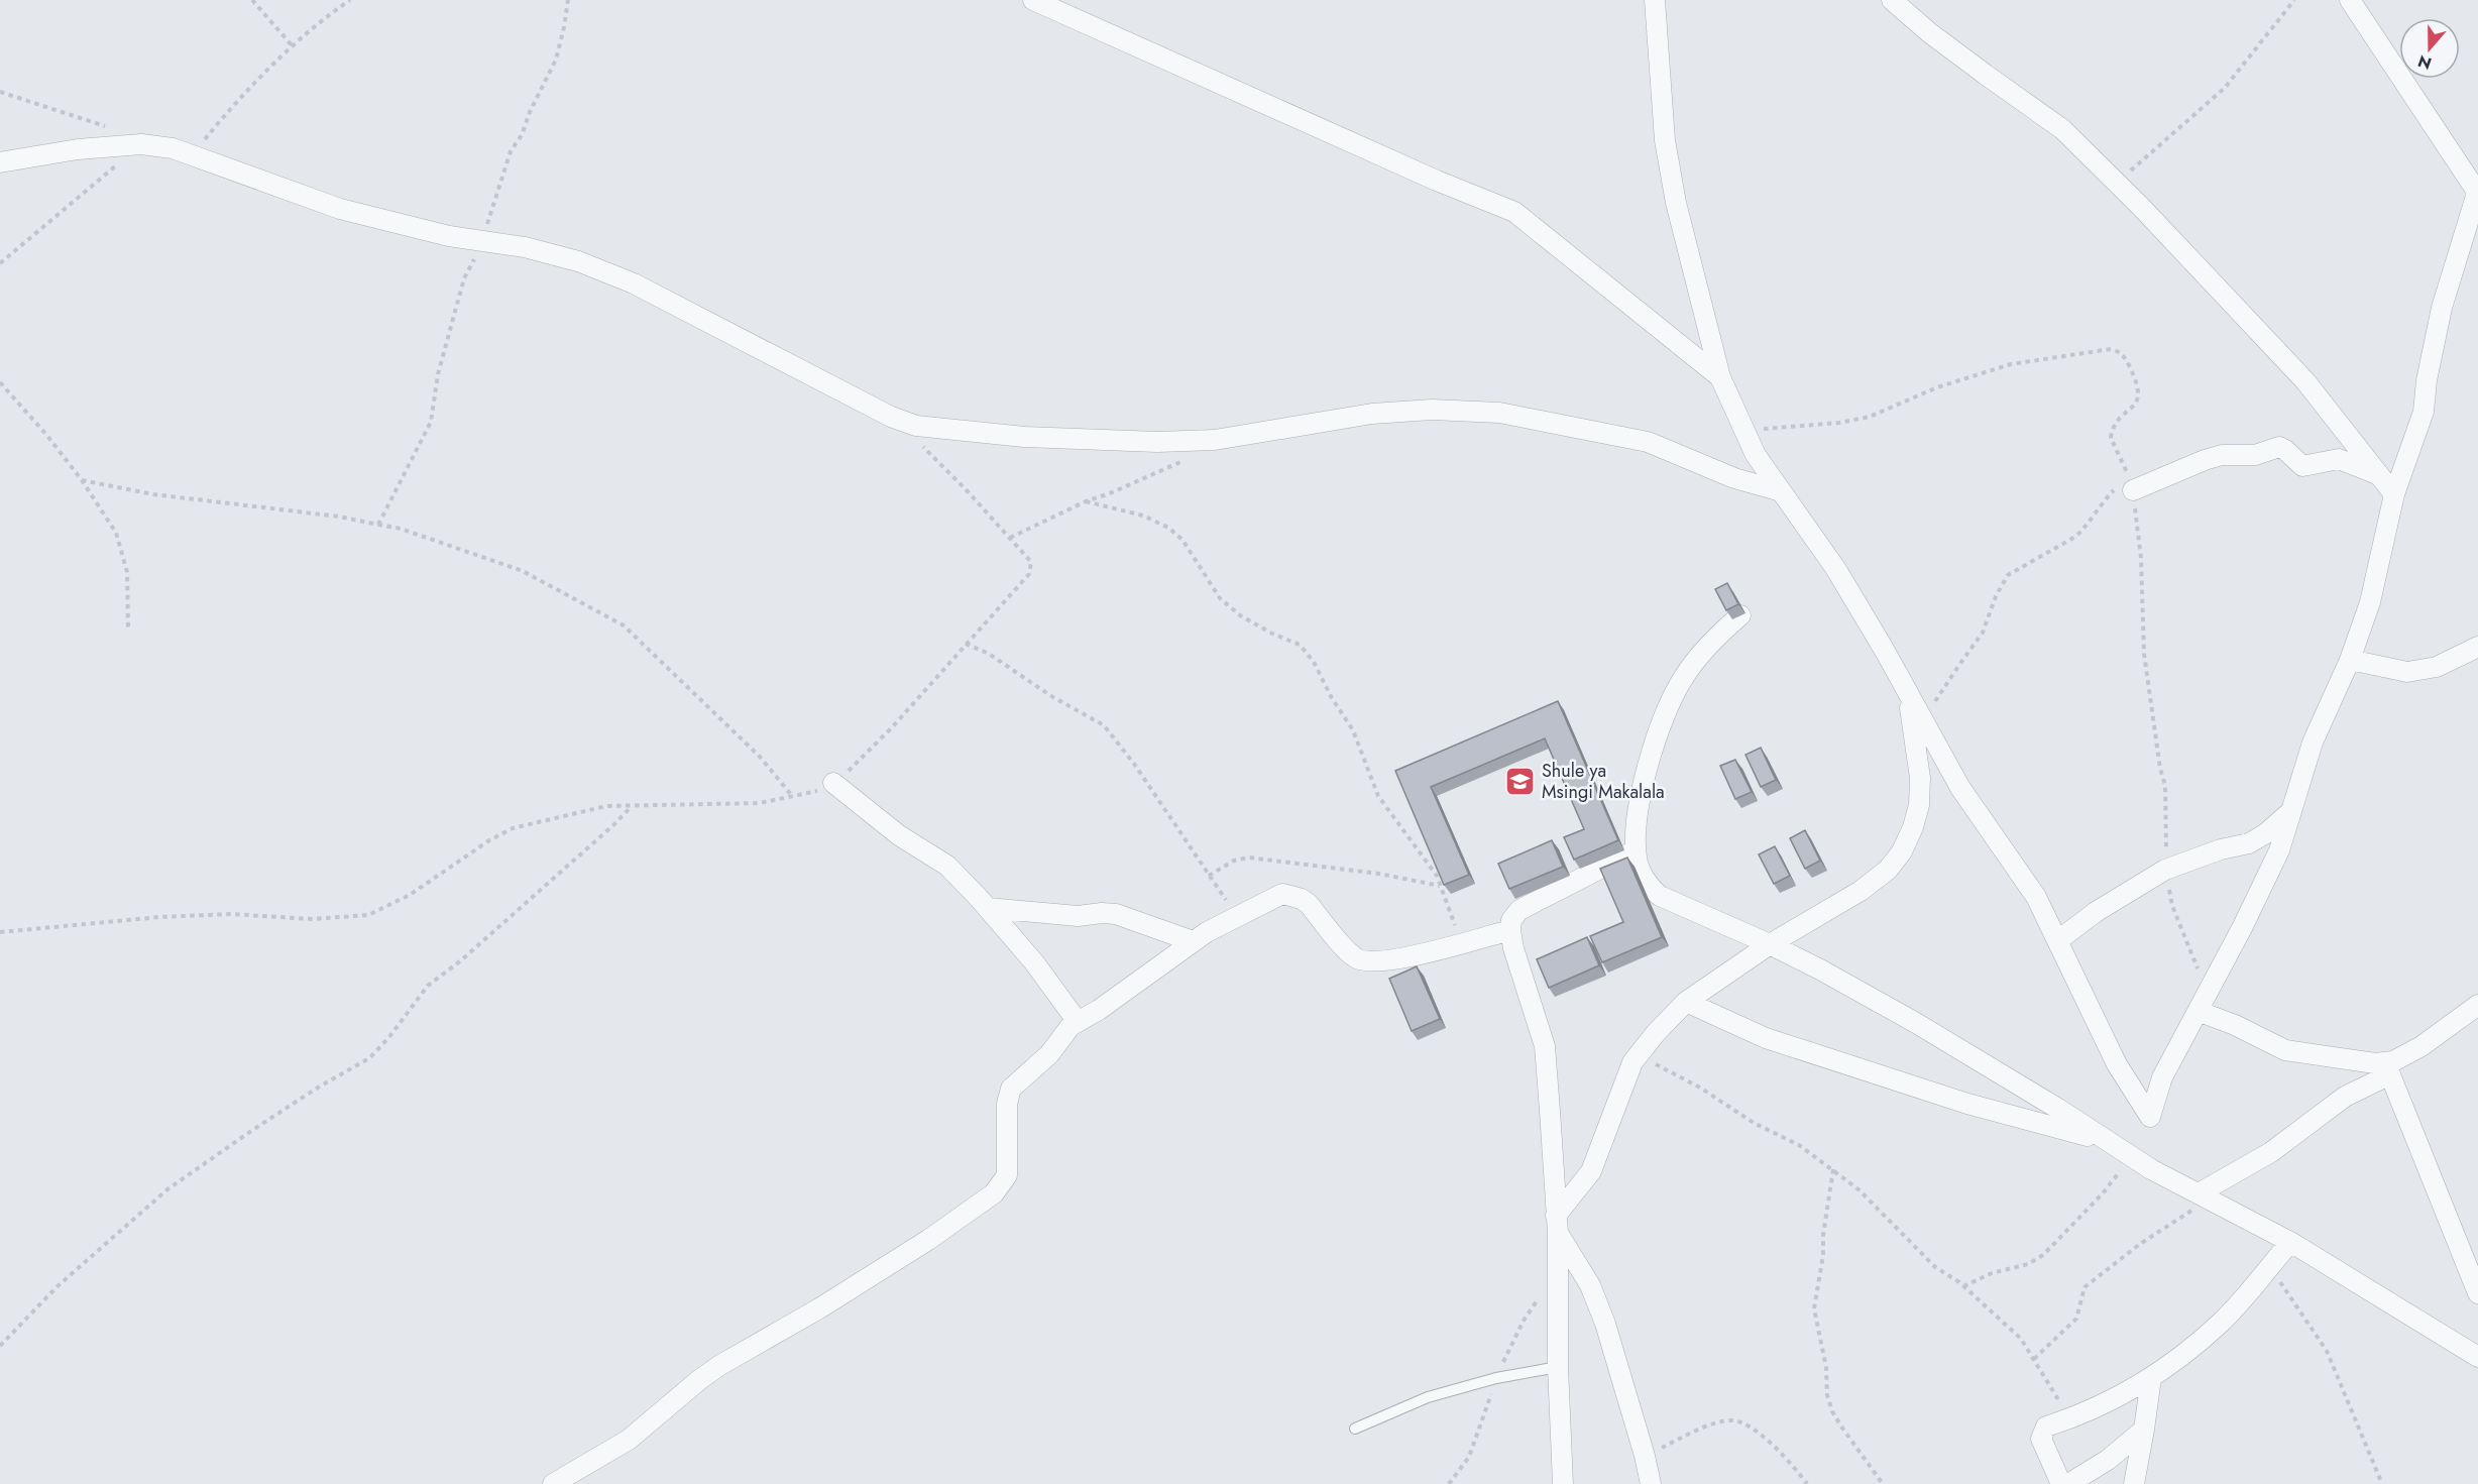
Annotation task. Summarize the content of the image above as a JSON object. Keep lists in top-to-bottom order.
{
  "places": {
    "school or university": ["Shule ya Msingi Makalala"]
  },
  "north": "bottom"
}
